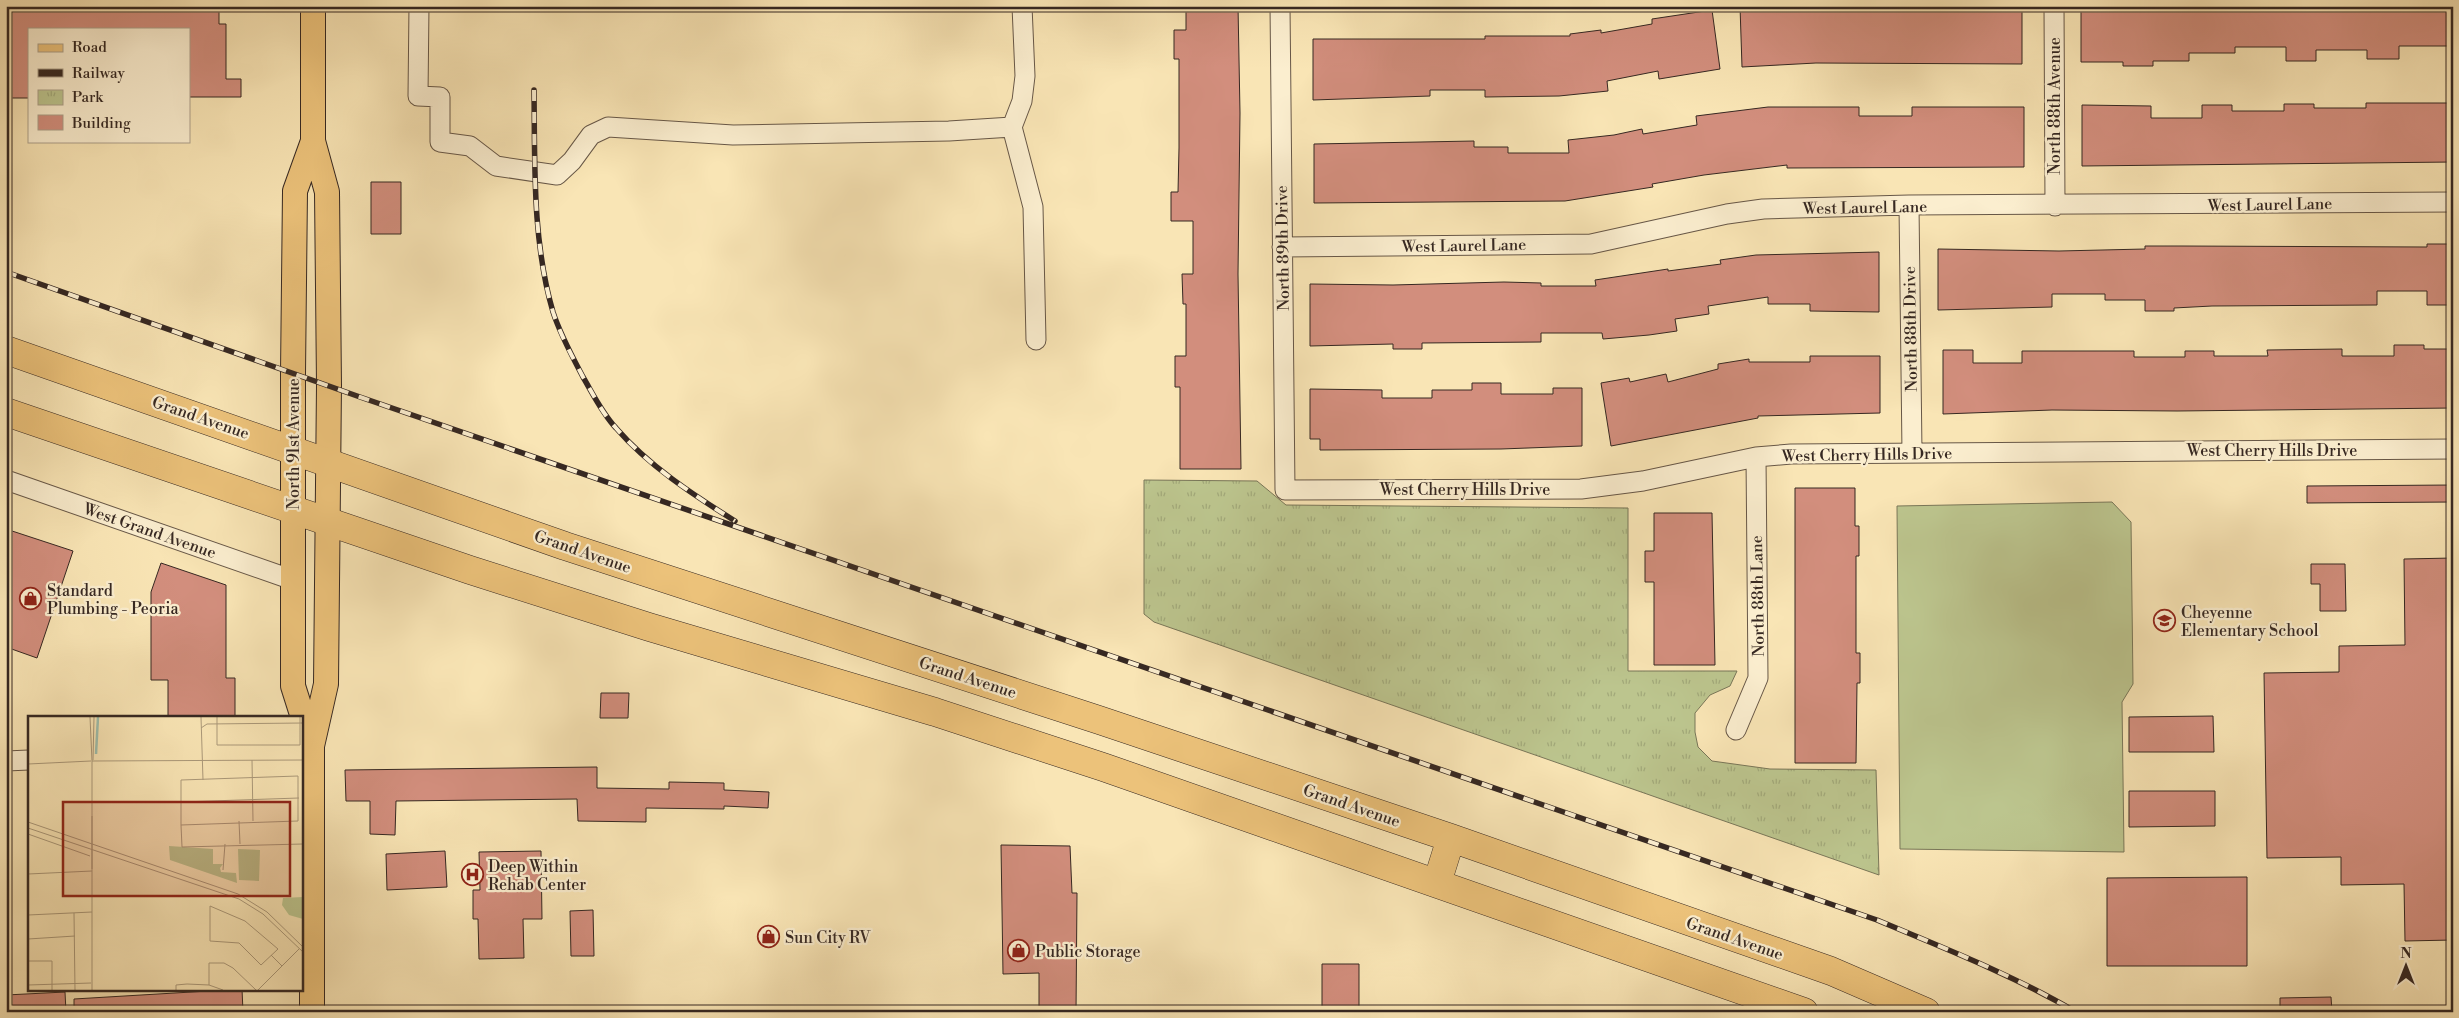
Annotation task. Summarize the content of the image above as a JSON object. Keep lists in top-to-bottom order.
{
  "streets": {
    "highway": ["Grand Avenue"],
    "main road": ["North 91st Avenue"],
    "street": [
      "North 88th Avenue",
      "West Laurel Lane",
      "North 89th Drive",
      "North 88th Drive",
      "West Cherry Hills Drive",
      "West Grand Avenue",
      "North 88th Lane"
    ]
  },
  "crossings": [
    ["North 88th Avenue", "West Laurel Lane"],
    ["West Laurel Lane", "North 89th Drive"],
    ["West Laurel Lane", "North 88th Drive"],
    ["North 89th Drive", "West Cherry Hills Drive"],
    ["North 88th Drive", "West Cherry Hills Drive"],
    ["Grand Avenue", "North 91st Avenue"],
    ["North 91st Avenue", "West Grand Avenue"],
    ["West Cherry Hills Drive", "North 88th Lane"]
  ],
  "places": {
    "shop": ["Standard Plumbing - Peoria", "Sun City RV", "Public Storage"],
    "school or university": ["Cheyenne Elementary School"],
    "hospital": ["Deep Within Rehab Center"]
  },
  "legend": [
    "Road",
    "Railway",
    "Park",
    "Building"
  ],
  "north": "top"
}
